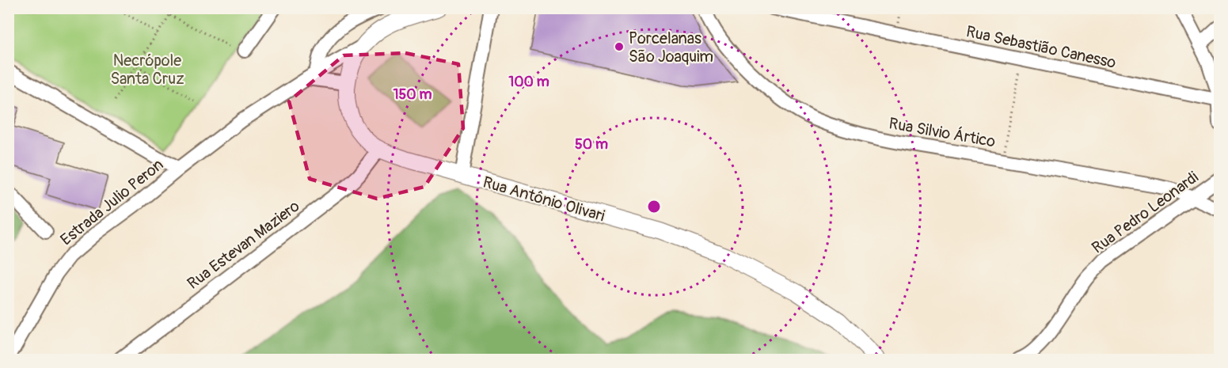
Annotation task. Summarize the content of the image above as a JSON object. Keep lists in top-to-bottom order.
{
  "streets": {
    "street": [
      "Rua Sebastião Canesso",
      "Rua Silvio Ártico",
      "Rua Antônio Olivari",
      "Estrada Julio Peron",
      "Rua Pedro Leonardi",
      "Rua Estevan Maziero"
    ]
  },
  "crossings": [
    ["Rua Silvio Ártico", "Rua Pedro Leonardi"],
    ["Rua Antônio Olivari", "Estrada Julio Peron"],
    ["Rua Antônio Olivari", "Rua Estevan Maziero"]
  ],
  "parks": ["Necrópole Santa Cruz"],
  "places": ["Porcelanas São Joaquim"],
  "rings": ["100 m", "150 m", "50 m"]
}
